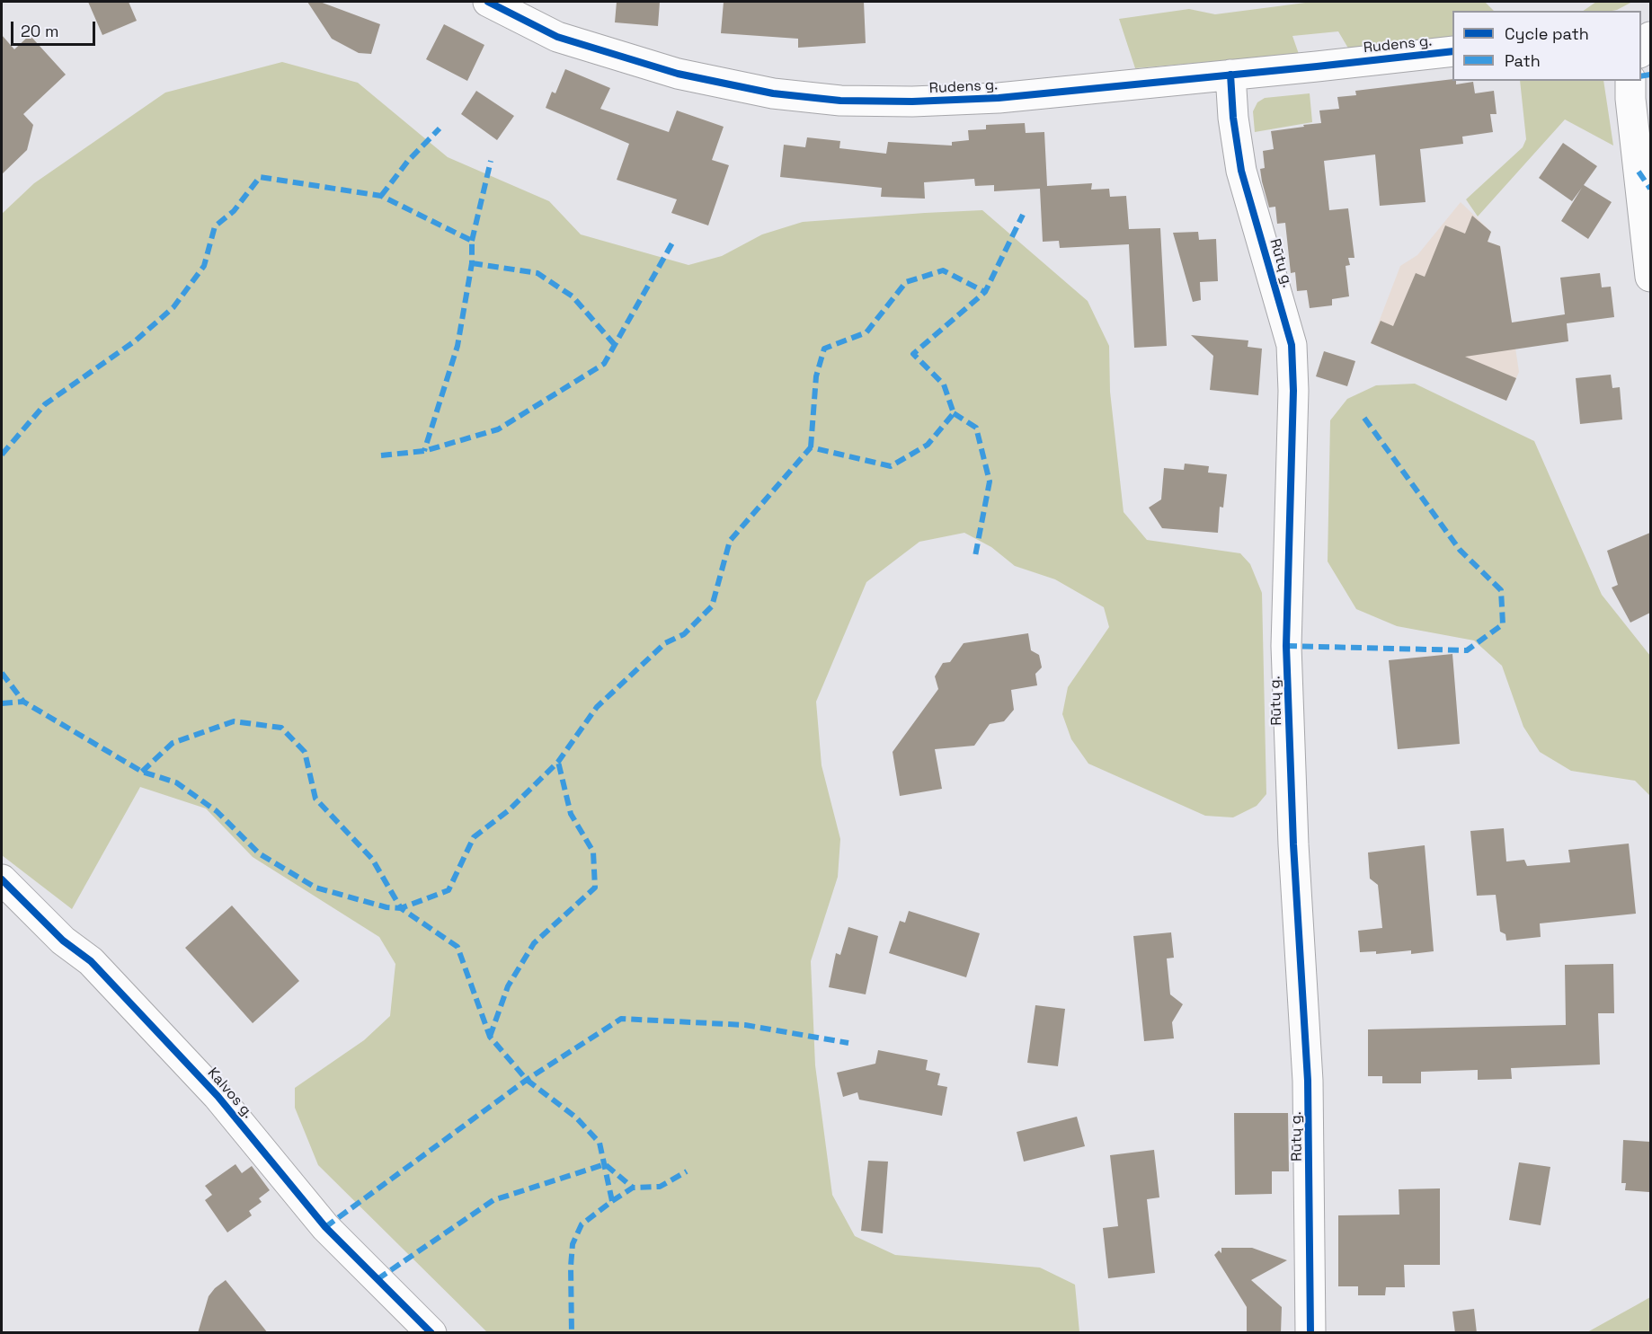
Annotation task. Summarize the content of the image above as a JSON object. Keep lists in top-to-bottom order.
{
  "streets": {
    "street": ["Rudens g.", "Rūtų g.", "Kalvos g."]
  },
  "crossings": [
    ["Rudens g.", "Rūtų g."]
  ],
  "legend": ["Cycle path", "Path"],
  "scale_bar": "20 m"
}
